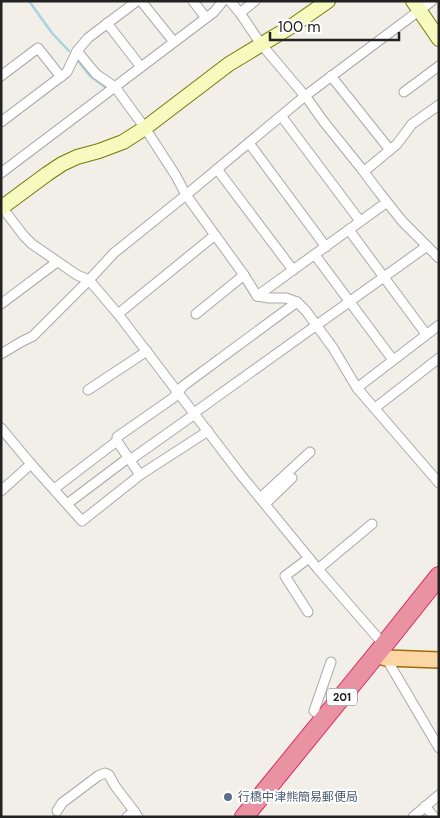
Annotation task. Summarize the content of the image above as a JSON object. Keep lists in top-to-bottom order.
{
  "streets": {
    "highway": ["201"]
  },
  "places": ["行橋中津熊簡易郵便局"],
  "scale_bar": "100 m"
}
